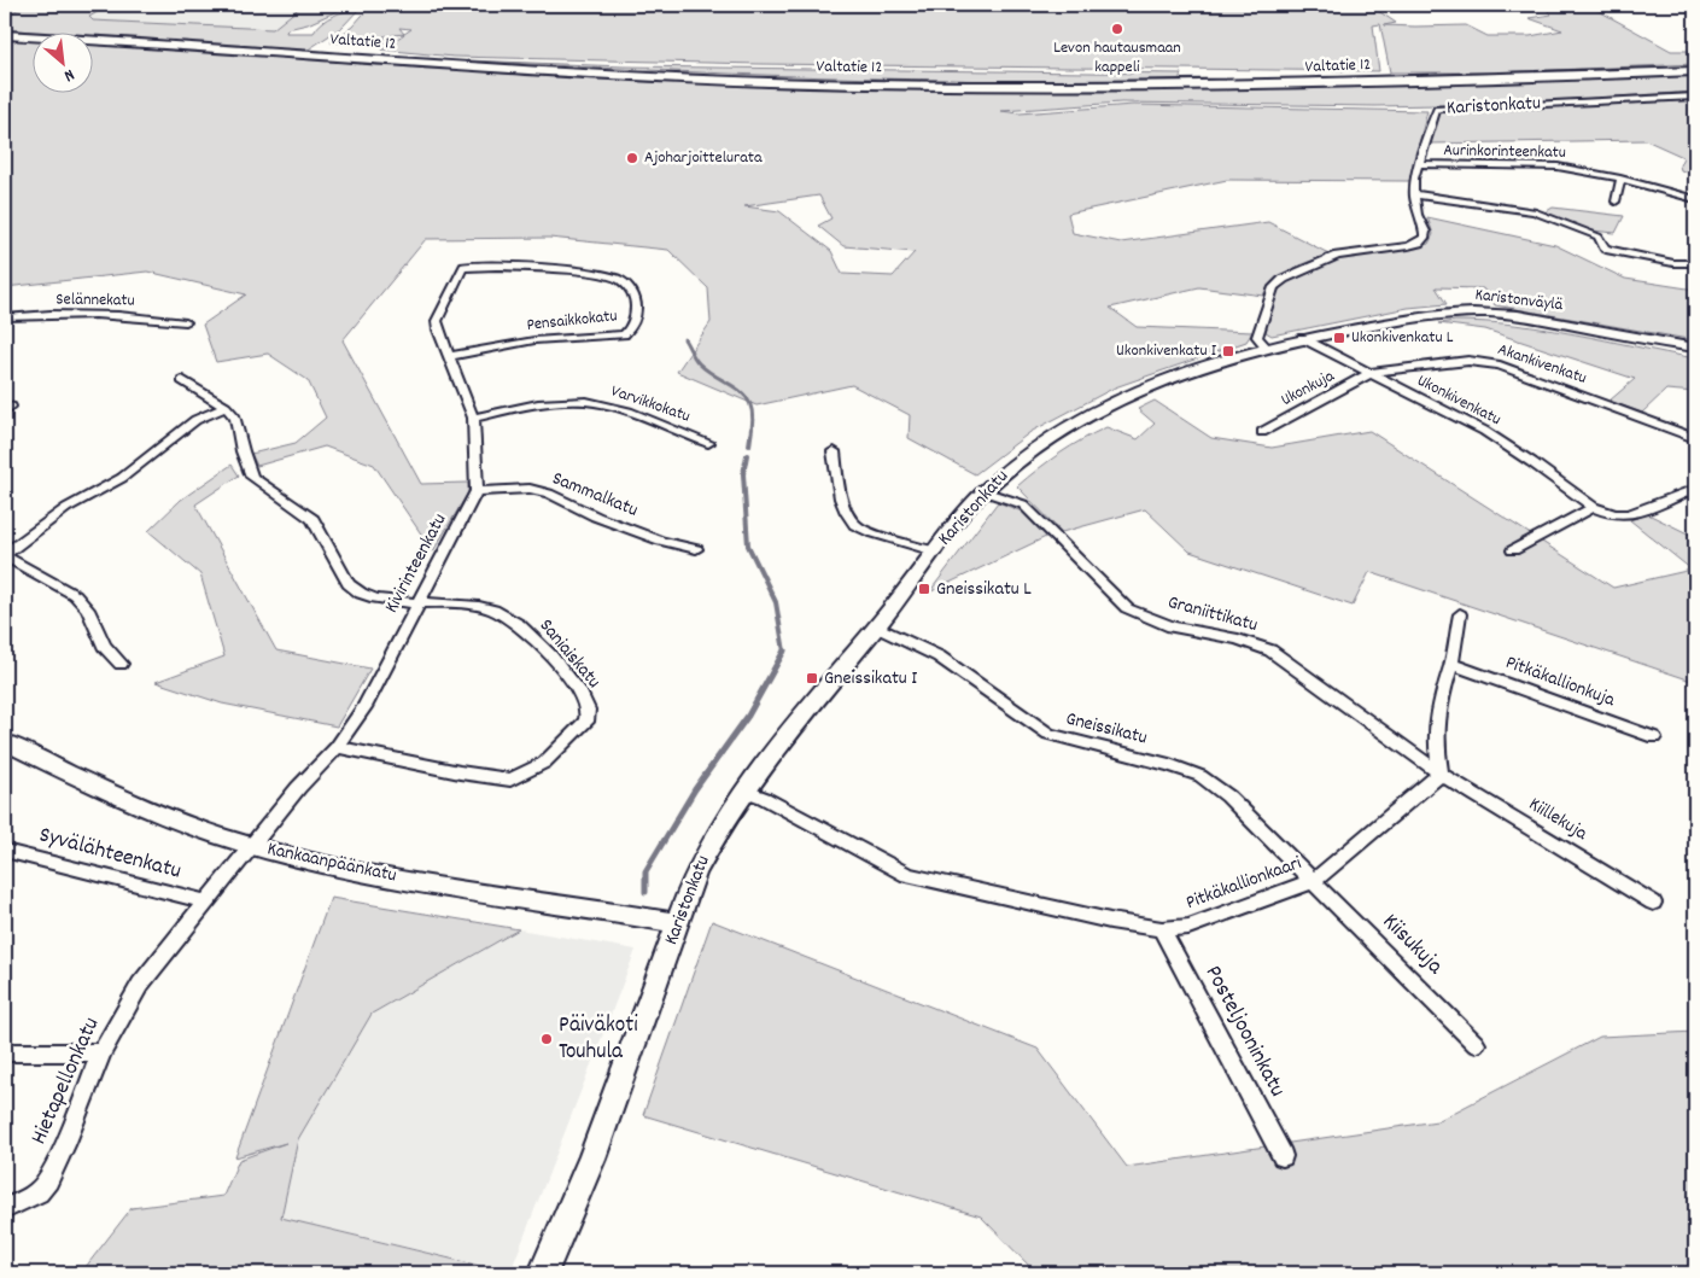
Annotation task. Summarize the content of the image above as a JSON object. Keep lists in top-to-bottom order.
{
  "streets": {
    "highway": ["Valtatie 12"],
    "street": [
      "Karistonkatu",
      "Aurinkorinteenkatu",
      "Selännekatu",
      "Karistonväylä",
      "Pensaikkokatu",
      "Akankivenkatu",
      "Ukonkuja",
      "Ukonkivenkatu",
      "Varvikkokatu",
      "Sammalkatu",
      "Kivirinteenkatu",
      "Graniittikatu",
      "Saniaiskatu",
      "Pitkäkallionkuja",
      "Gneissikatu",
      "Kiillekuja",
      "Syvälähteenkatu",
      "Kankaanpäänkatu",
      "Pitkäkallionkaari",
      "Kiisukuja",
      "Posteljooninkatu",
      "Hietapellonkatu"
    ]
  },
  "crossings": [
    ["Karistonkatu", "Aurinkorinteenkatu"],
    ["Karistonkatu", "Karistonväylä"],
    ["Karistonkatu", "Graniittikatu"],
    ["Karistonkatu", "Gneissikatu"],
    ["Karistonkatu", "Kankaanpäänkatu"],
    ["Karistonkatu", "Pitkäkallionkaari"],
    ["Karistonväylä", "Ukonkivenkatu"],
    ["Akankivenkatu", "Ukonkuja"],
    ["Akankivenkatu", "Ukonkivenkatu"],
    ["Ukonkuja", "Ukonkivenkatu"],
    ["Sammalkatu", "Kivirinteenkatu"],
    ["Kivirinteenkatu", "Saniaiskatu"],
    ["Kivirinteenkatu", "Kankaanpäänkatu"],
    ["Kivirinteenkatu", "Hietapellonkatu"],
    ["Graniittikatu", "Kiillekuja"],
    ["Graniittikatu", "Pitkäkallionkaari"],
    ["Gneissikatu", "Pitkäkallionkaari"],
    ["Gneissikatu", "Kiisukuja"],
    ["Kiillekuja", "Pitkäkallionkaari"],
    ["Syvälähteenkatu", "Hietapellonkatu"],
    ["Kankaanpäänkatu", "Hietapellonkatu"],
    ["Pitkäkallionkaari", "Kiisukuja"],
    ["Pitkäkallionkaari", "Posteljooninkatu"]
  ],
  "places": {
    "other": ["Levon hautausmaan kappeli", "Ajoharjoittelurata", "Päiväkoti Touhula"],
    "transit": [
      "Ukonkivenkatu L",
      "Ukonkivenkatu I",
      "Gneissikatu L",
      "Gneissikatu I"
    ]
  },
  "north": "bottom right"
}
